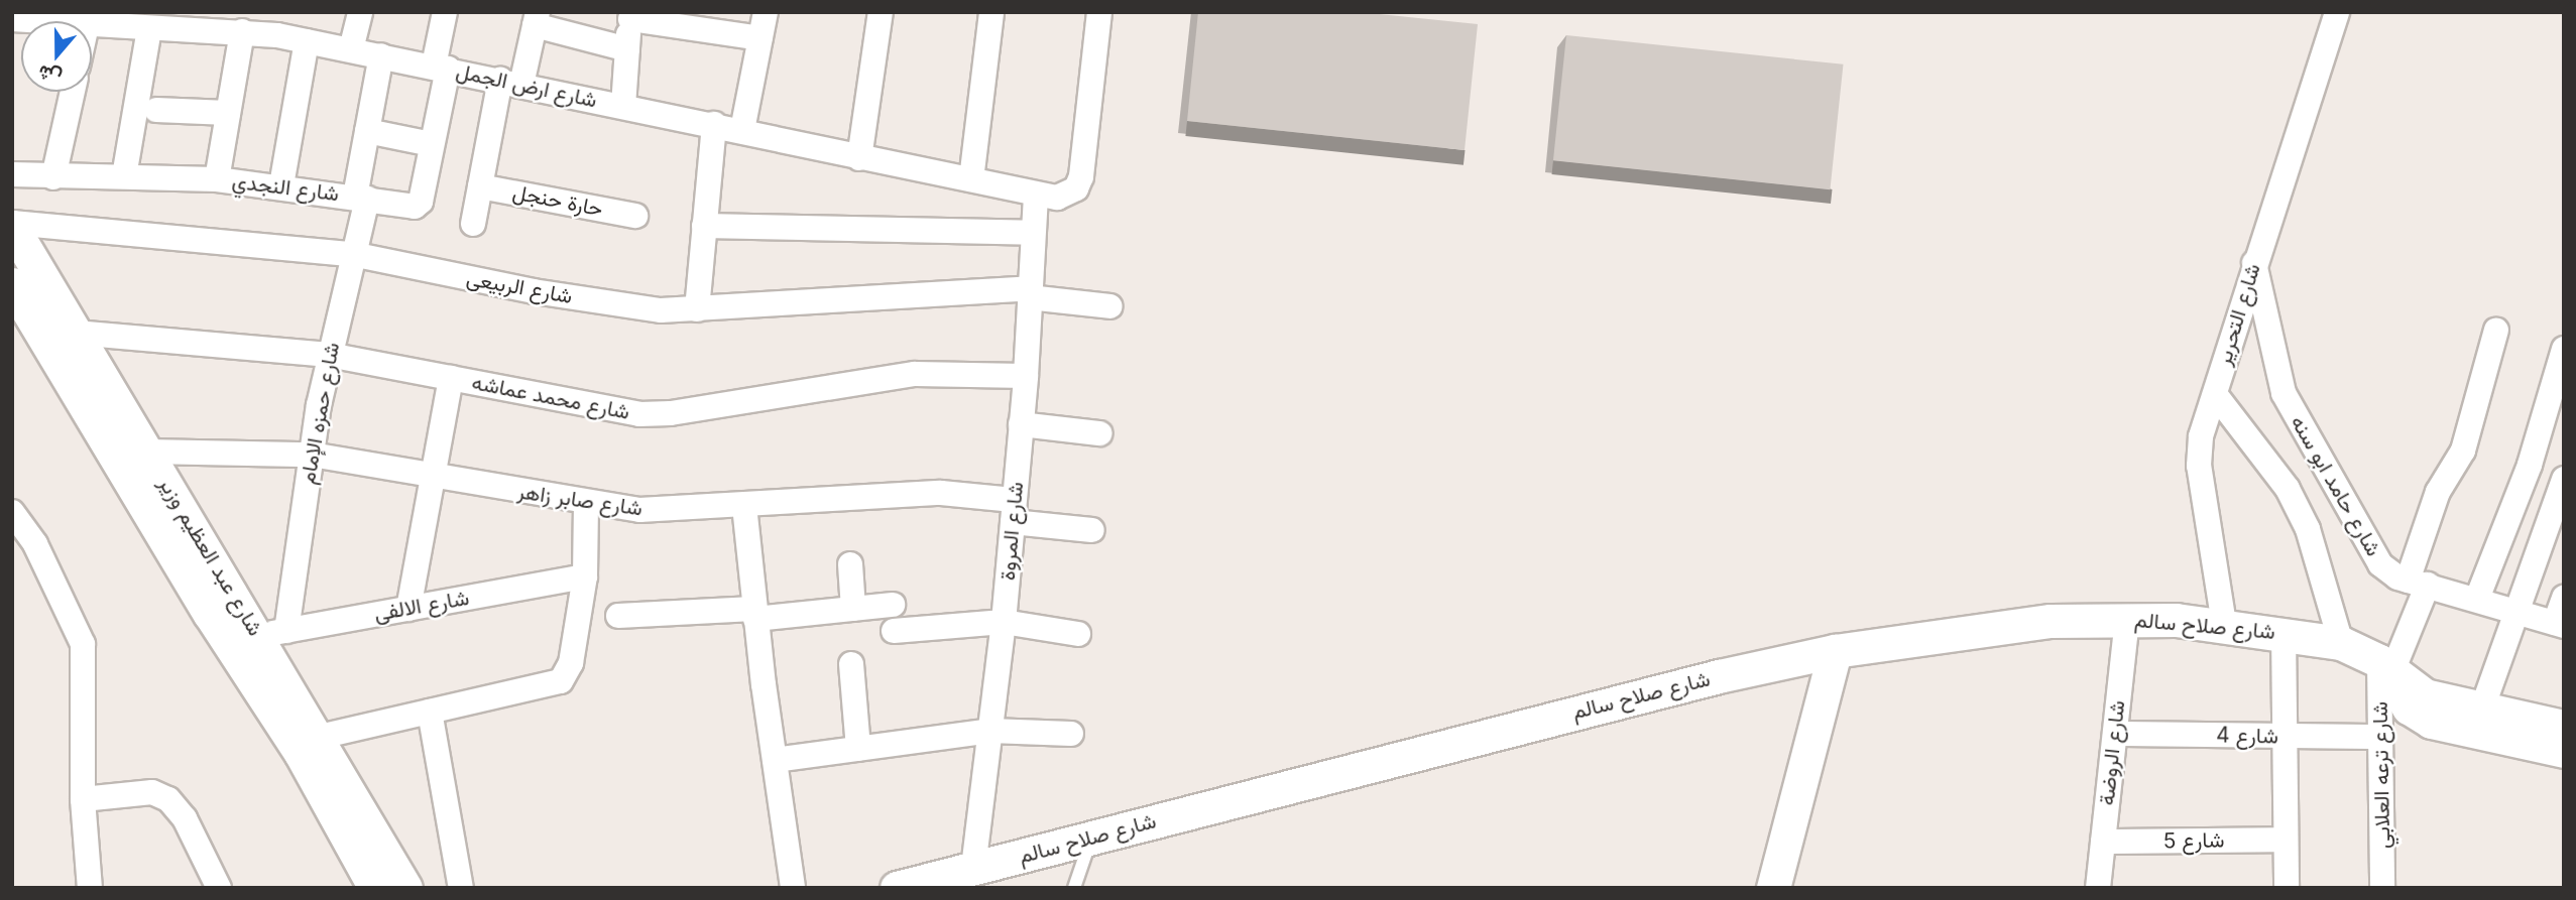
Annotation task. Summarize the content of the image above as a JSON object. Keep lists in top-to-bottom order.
{
  "streets": {
    "street": [
      "شارع ارض الجمل",
      "شارع النجدي",
      "حارة حنجل",
      "شارع الربيعى",
      "شارع التحرير",
      "شارع محمد عماشه",
      "شارع حمزه الإمام",
      "شارع حامد ابو سنه",
      "شارع صابر زاهر",
      "شارع المروة",
      "شارع عبد العظيم وزير",
      "شارع الالفى",
      "شارع صلاح سالم",
      "شارع 4",
      "شارع الروضة",
      "شارع ترعه العلابي",
      "شارع 5"
    ]
  },
  "crossings": [
    ["شارع ارض الجمل", "شارع النجدي"],
    ["شارع ارض الجمل", "شارع حمزه الإمام"],
    ["شارع ارض الجمل", "شارع المروة"],
    ["شارع النجدي", "شارع حمزه الإمام"],
    ["شارع الربيعى", "شارع حمزه الإمام"],
    ["شارع الربيعى", "شارع المروة"],
    ["شارع الربيعى", "شارع عبد العظيم وزير"],
    ["شارع التحرير", "شارع حامد ابو سنه"],
    ["شارع التحرير", "شارع صلاح سالم"],
    ["شارع محمد عماشه", "شارع حمزه الإمام"],
    ["شارع محمد عماشه", "شارع المروة"],
    ["شارع محمد عماشه", "شارع عبد العظيم وزير"],
    ["شارع حمزه الإمام", "شارع صابر زاهر"],
    ["شارع حمزه الإمام", "شارع عبد العظيم وزير"],
    ["شارع حمزه الإمام", "شارع الالفى"],
    ["شارع صابر زاهر", "شارع المروة"],
    ["شارع صابر زاهر", "شارع عبد العظيم وزير"],
    ["شارع المروة", "شارع صلاح سالم"],
    ["شارع عبد العظيم وزير", "شارع الالفى"],
    ["شارع صلاح سالم", "شارع الروضة"],
    ["شارع صلاح سالم", "شارع ترعه العلابي"],
    ["شارع 4", "شارع الروضة"],
    ["شارع 4", "شارع ترعه العلابي"],
    ["شارع الروضة", "شارع 5"]
  ],
  "north": "bottom"
}
